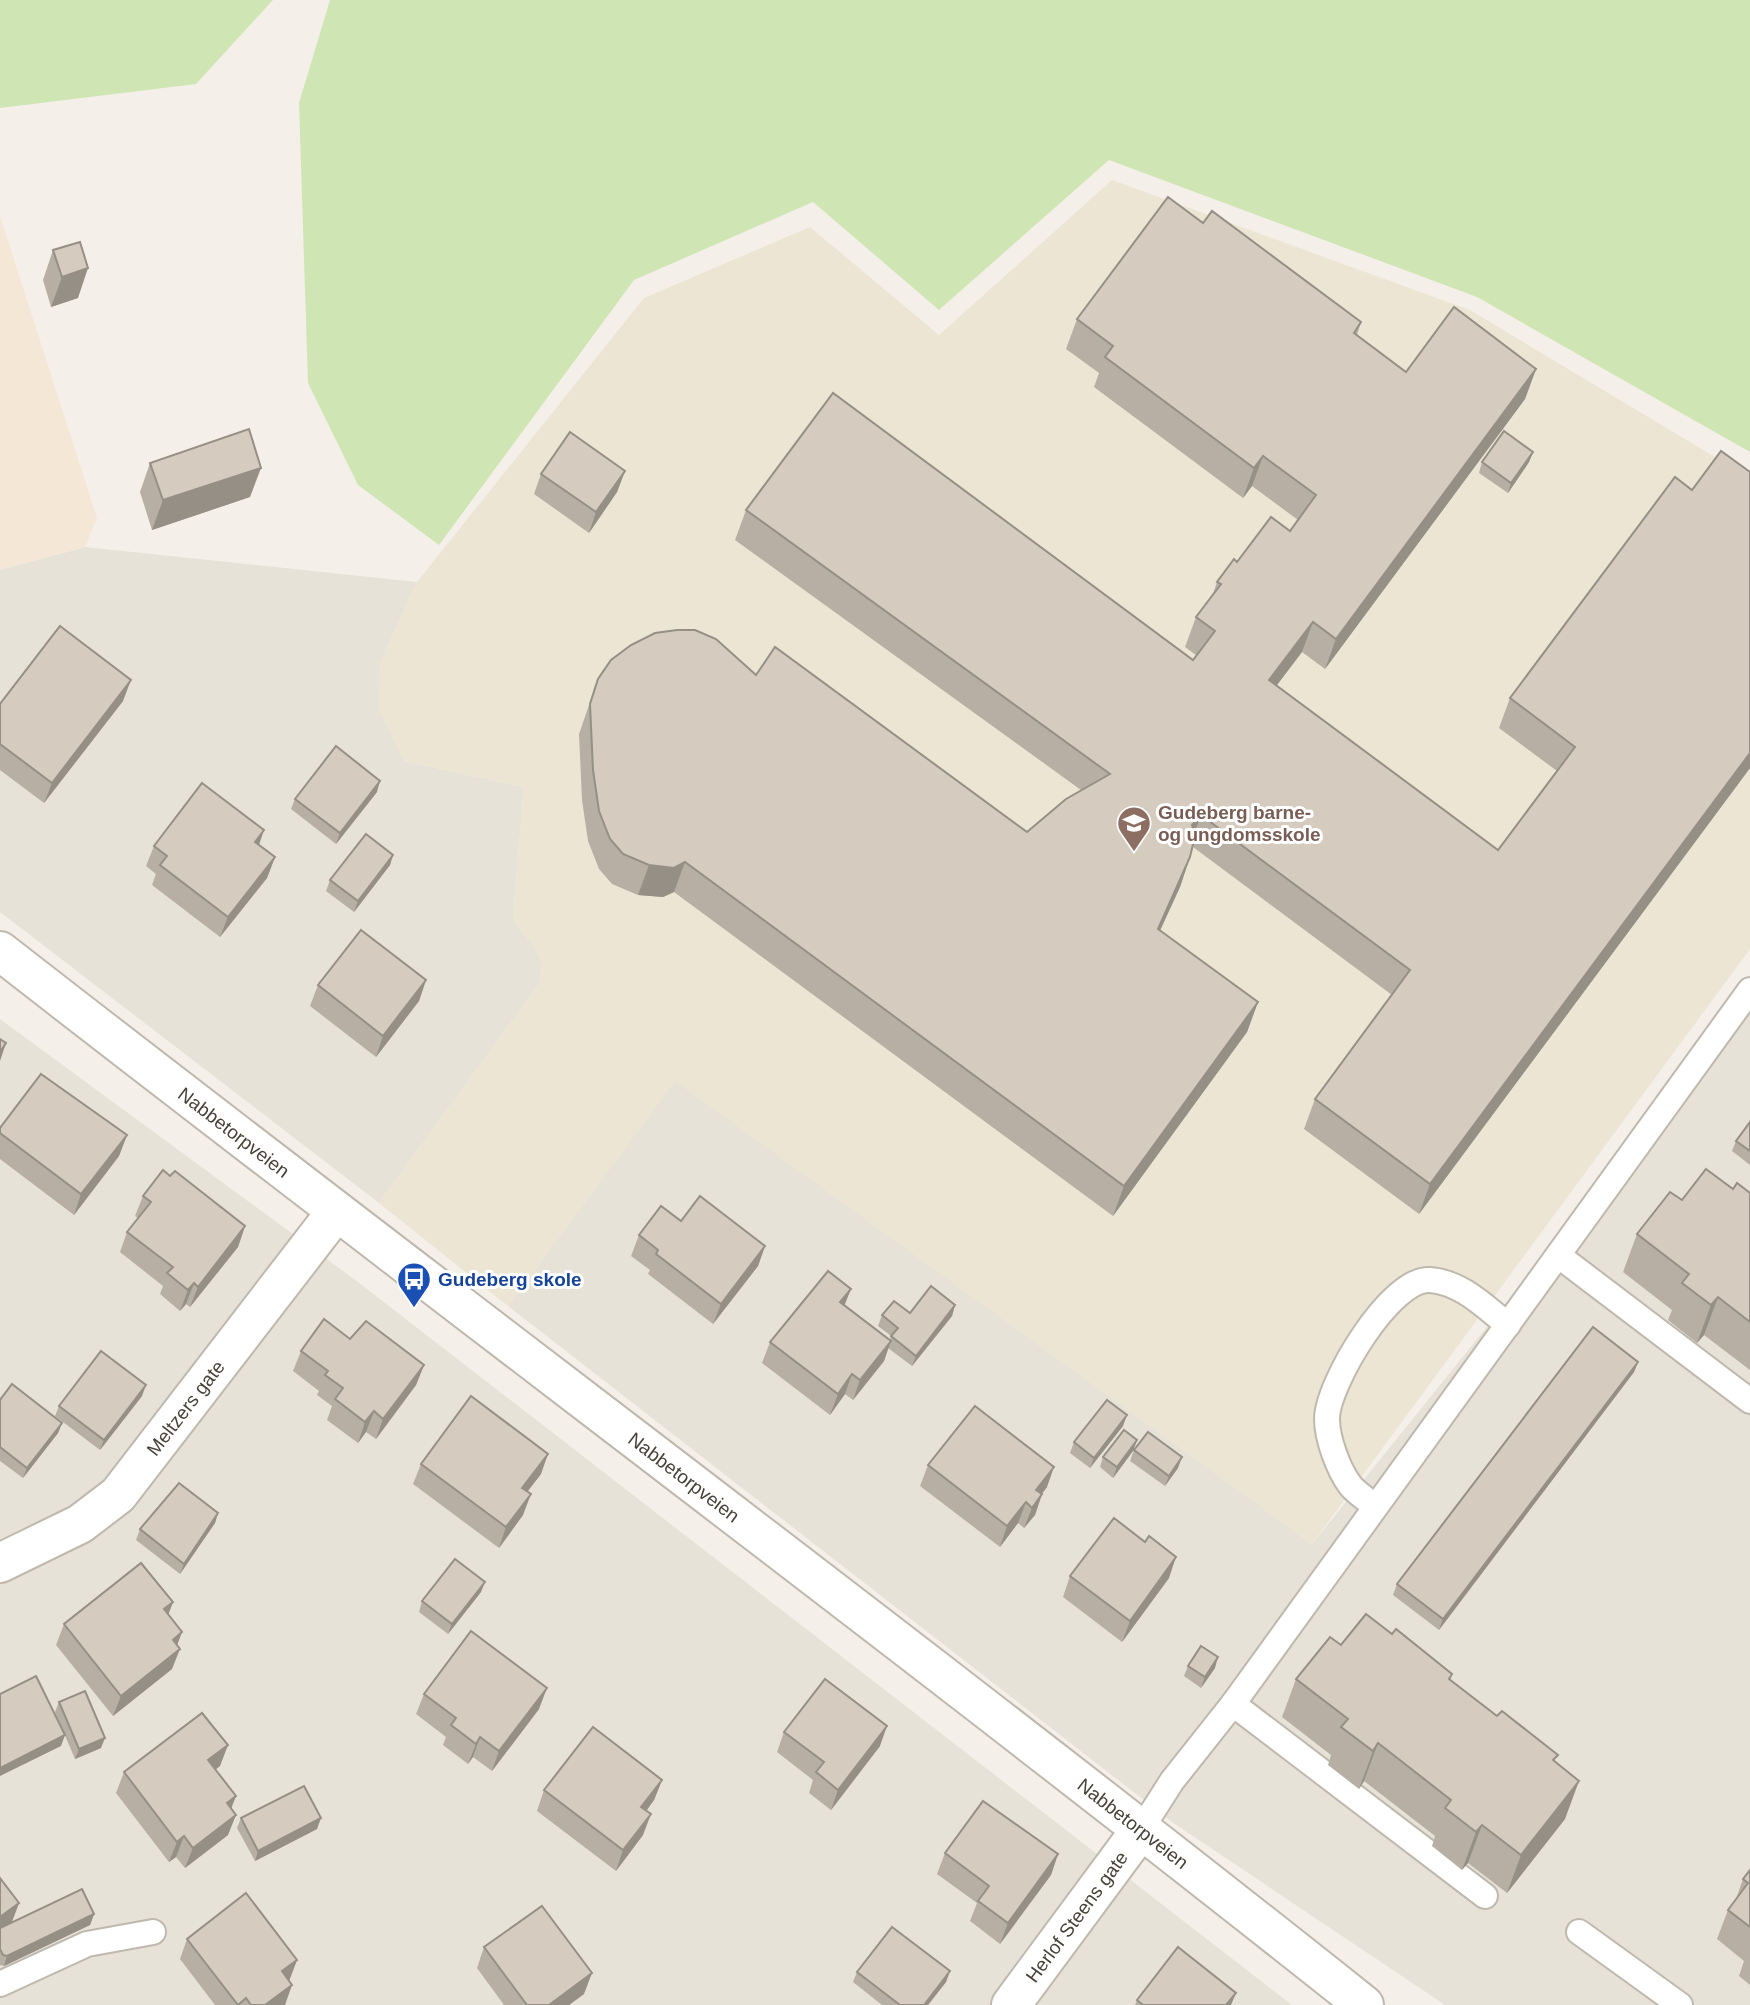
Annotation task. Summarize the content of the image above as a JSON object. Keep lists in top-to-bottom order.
{
  "streets": {
    "street": ["Nabbetorpveien", "Meltzers gate", "Herlof Steens gate"]
  },
  "crossings": [
    ["Nabbetorpveien", "Meltzers gate"],
    ["Nabbetorpveien", "Herlof Steens gate"]
  ],
  "places": {
    "school or university": ["Gudeberg barne- og ungdomsskole"],
    "bus stop": ["Gudeberg skole"]
  }
}
